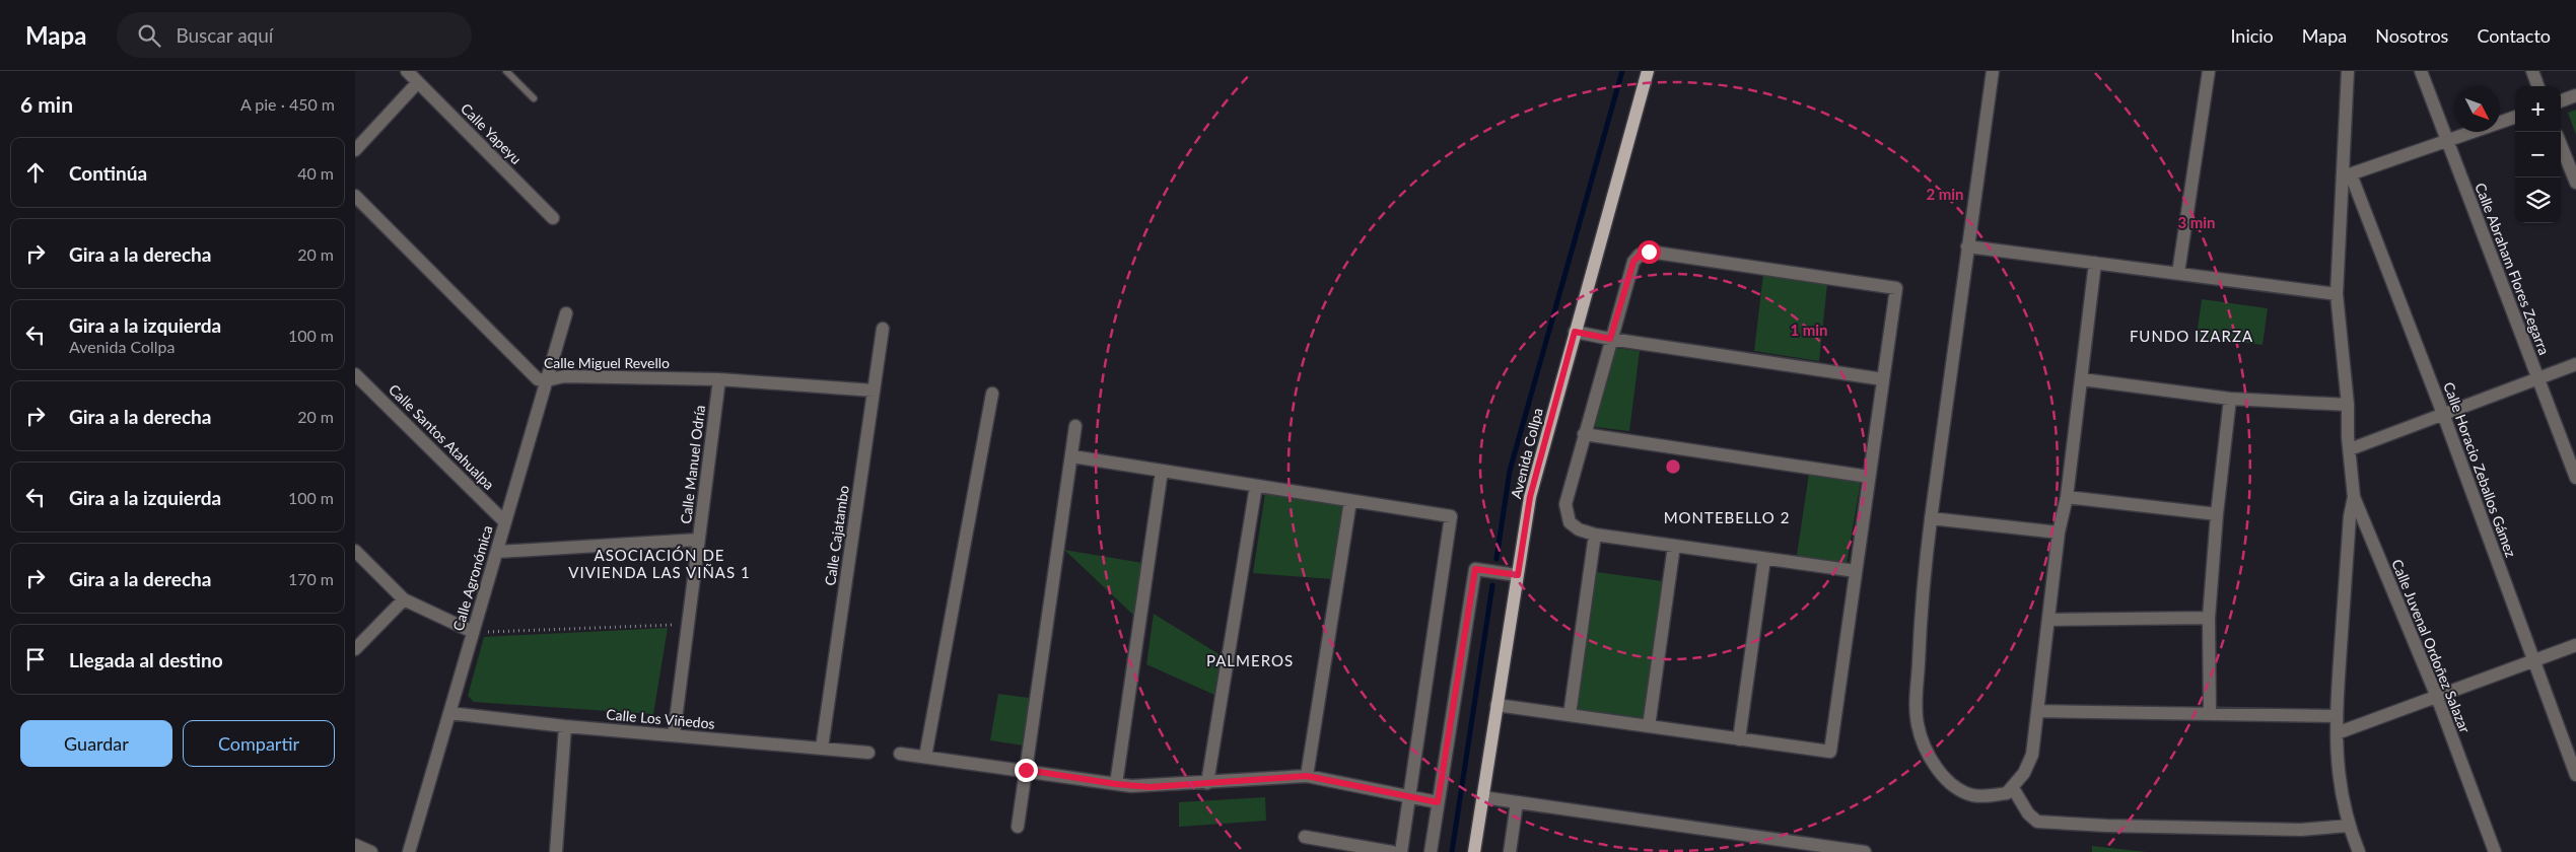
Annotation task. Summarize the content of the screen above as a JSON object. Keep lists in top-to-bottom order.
{
  "streets": {
    "main road": ["Avenida Collpa"],
    "street": [
      "Calle Yapeyu",
      "Calle Abraham Flores Zegarra",
      "Calle Miguel Revello",
      "Calle Santos Atahualpa",
      "Calle Manuel Odría",
      "Calle Horacio Zeballos Gámez",
      "Calle Cajatambo",
      "Calle Agronómica",
      "Calle Juvenal Ordoñez Salazar",
      "Calle Los Viñedos"
    ]
  },
  "crossings": [
    ["Calle Miguel Revello", "Calle Manuel Odría"],
    ["Calle Miguel Revello", "Calle Cajatambo"],
    ["Calle Miguel Revello", "Calle Agronómica"],
    ["Calle Santos Atahualpa", "Calle Agronómica"],
    ["Calle Manuel Odría", "Calle Los Viñedos"],
    ["Calle Horacio Zeballos Gámez", "Calle Juvenal Ordoñez Salazar"],
    ["Calle Cajatambo", "Calle Los Viñedos"],
    ["Calle Agronómica", "Calle Los Viñedos"]
  ],
  "districts": [
    "FUNDO IZARZA",
    "MONTEBELLO 2",
    "ASOCIACIÓN DE VIVIENDA LAS VIÑAS 1",
    "PALMEROS"
  ],
  "north": "bottom right",
  "page": {
    "header": "Mapa",
    "search": "Buscar aquí",
    "nav": [
      "Inicio",
      "Mapa",
      "Nosotros",
      "Contacto"
    ],
    "heading": ["6 min", "A pie · 450 m"],
    "map_buttons": ["+", "−"],
    "list": [
      ["Continúa", "40 m"],
      ["Gira a la derecha", "20 m"],
      ["Gira a la izquierda", "Avenida Collpa", "100 m"],
      ["Gira a la derecha", "20 m"],
      ["Gira a la izquierda", "100 m"],
      ["Gira a la derecha", "170 m"],
      "Llegada al destino"
    ],
    "buttons": ["Guardar", "Compartir"]
  },
  "rings": ["2 min", "3 min", "1 min"]
}
